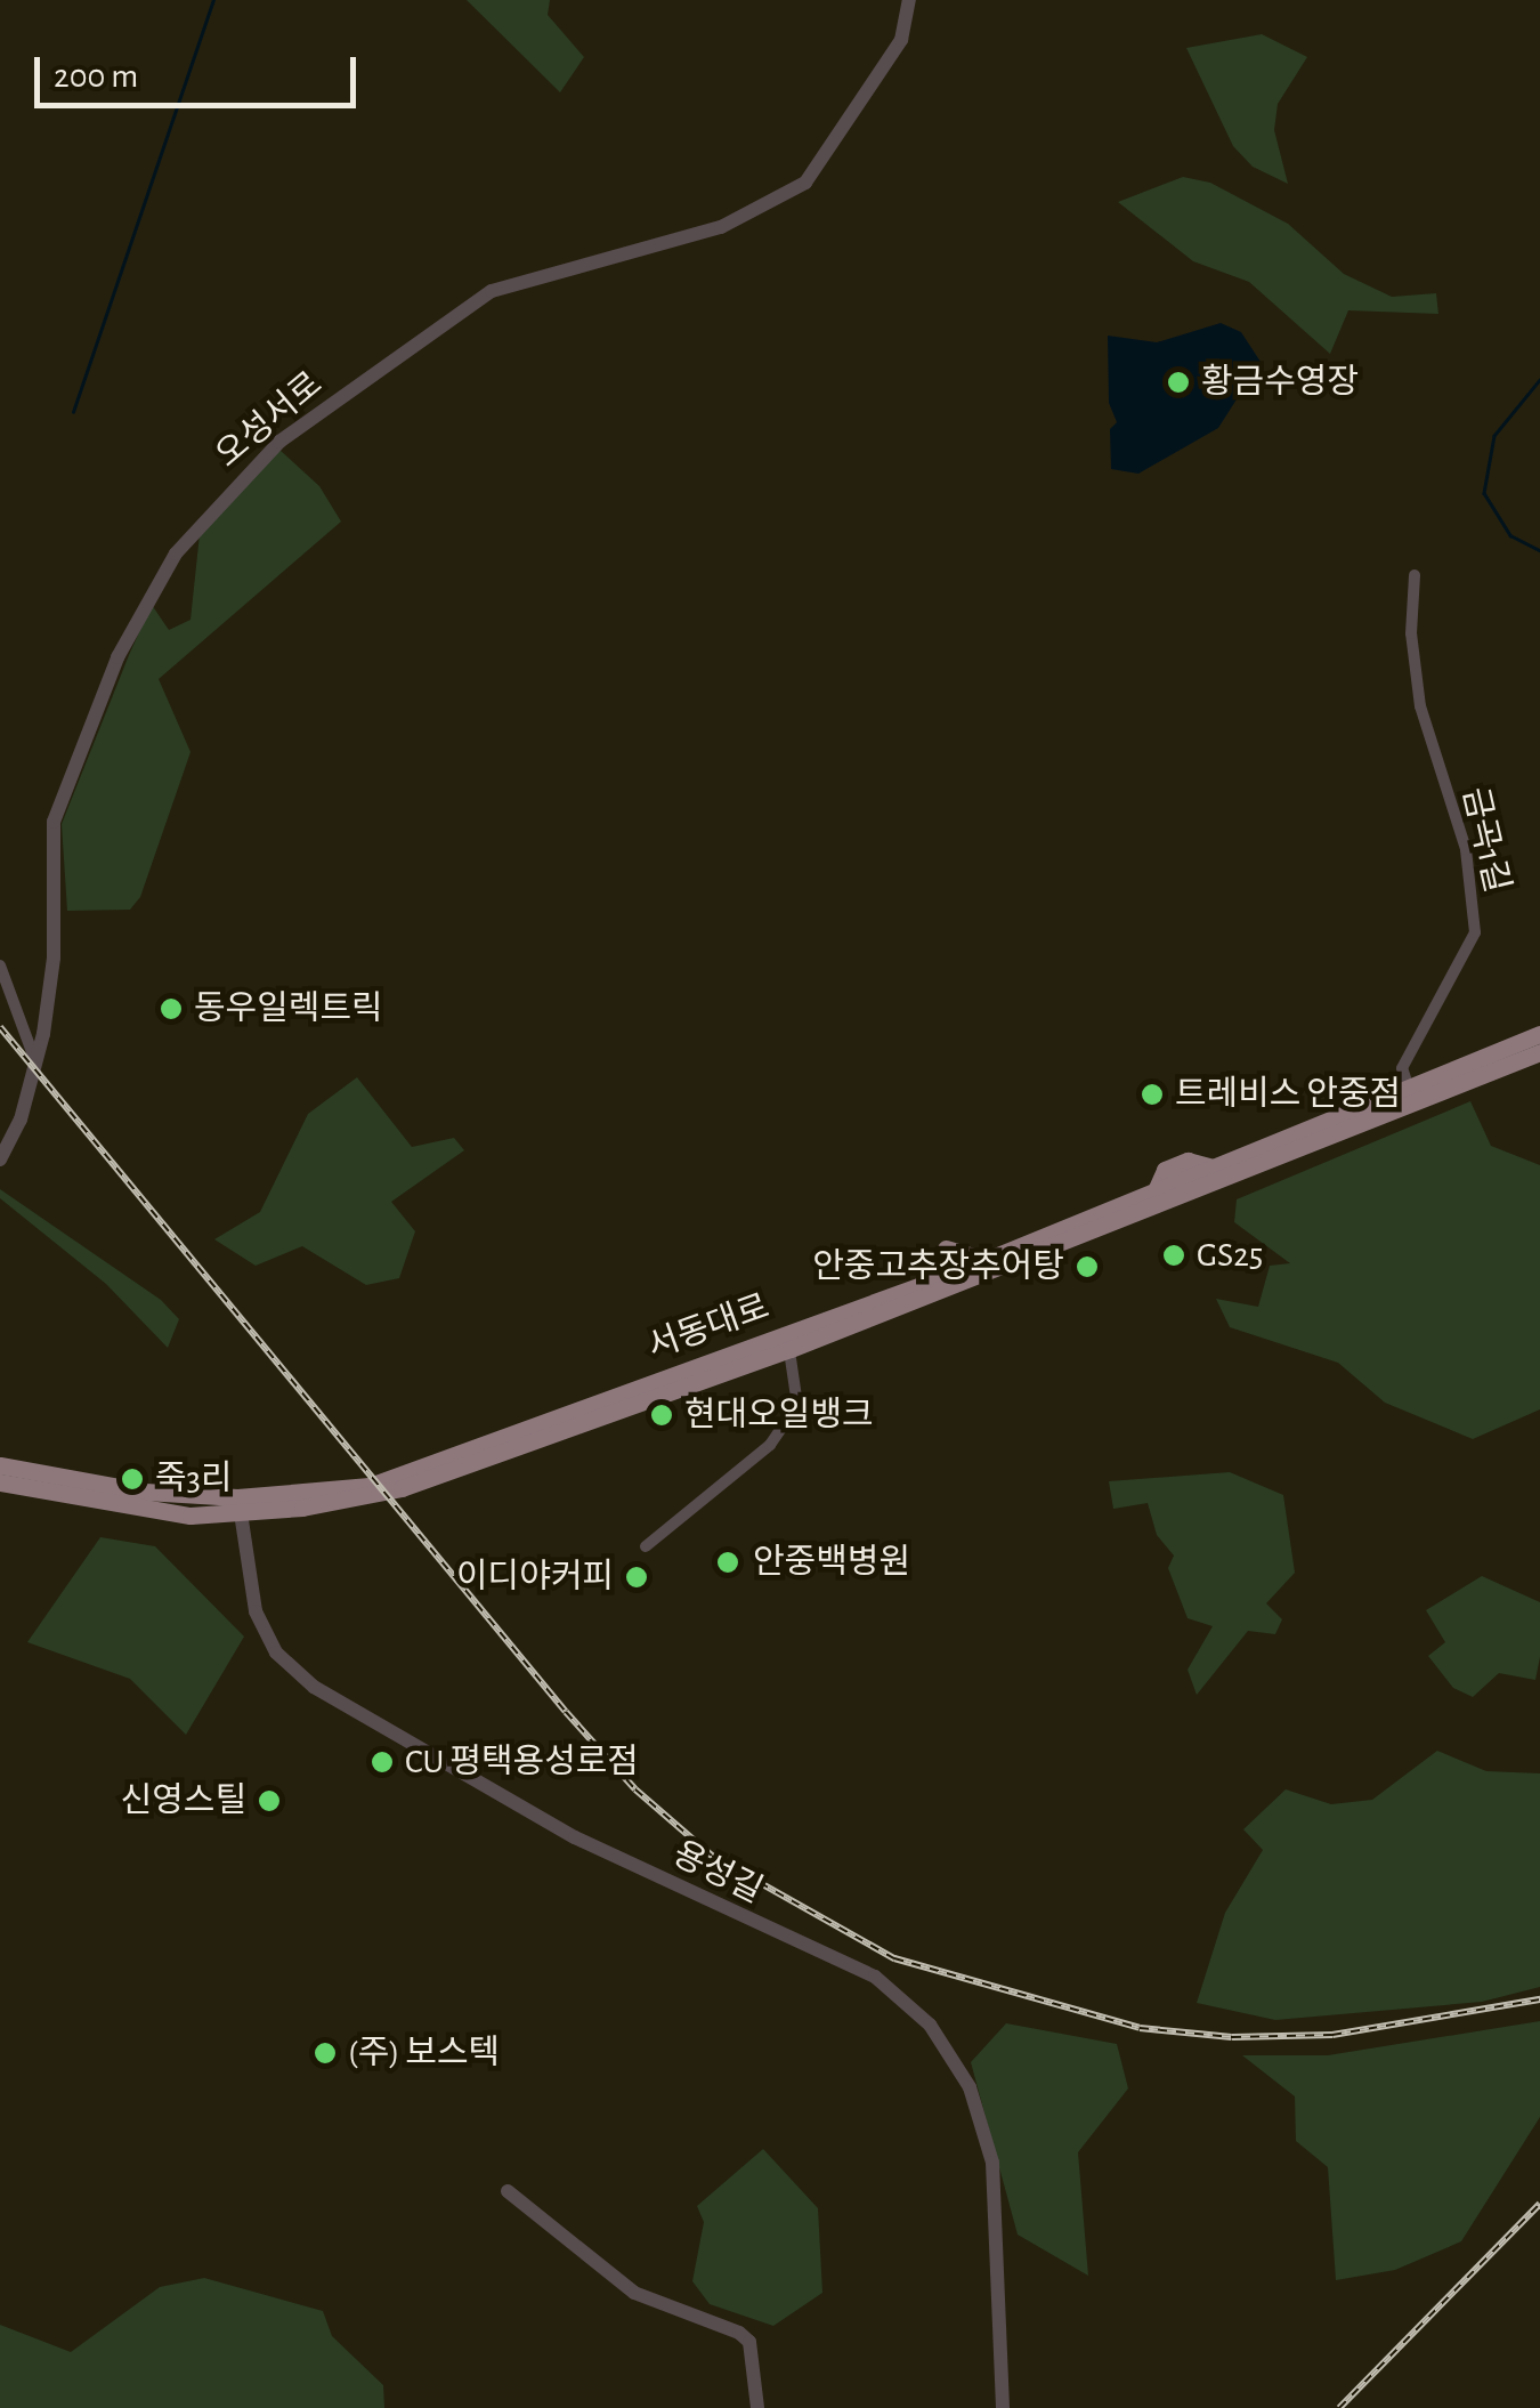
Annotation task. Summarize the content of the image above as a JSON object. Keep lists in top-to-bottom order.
{
  "streets": {
    "main road": ["서동대로"],
    "street": ["오성서로", "금곡1길", "용성길"]
  },
  "crossings": [
    ["금곡1길", "서동대로"],
    ["서동대로", "용성길"]
  ],
  "places": [
    "황금수영장",
    "동우일렉트릭",
    "트레비스 안중점",
    "GS25",
    "안중고추장추어탕",
    "현대오일뱅크",
    "죽3리",
    "안중백병원",
    "이디야커피",
    "CU 평택용성로점",
    "신영스틸",
    "(주) 보스텍"
  ],
  "scale_bar": "200 m"
}
